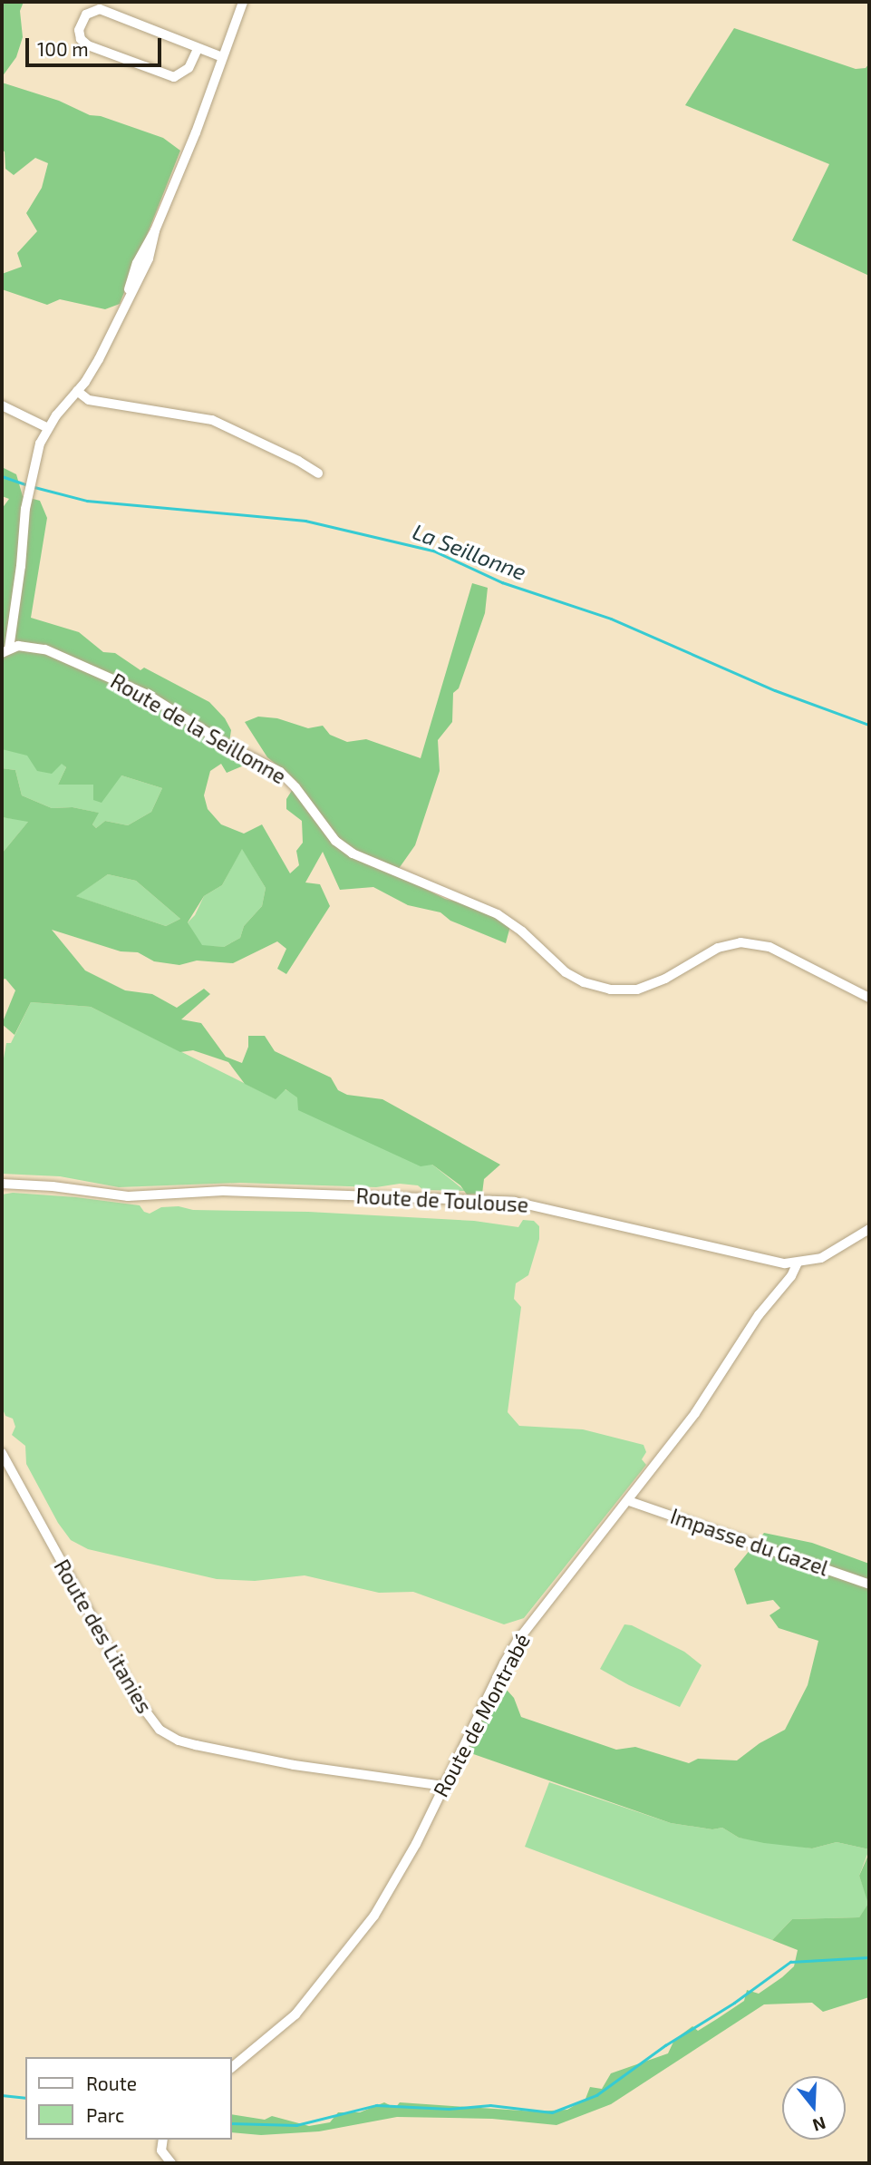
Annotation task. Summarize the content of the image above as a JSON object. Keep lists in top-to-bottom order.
{
  "streets": {
    "street": [
      "Route de la Seillonne",
      "Route de Toulouse",
      "Impasse du Gazel",
      "Route des Litanies",
      "Route de Montrabé"
    ]
  },
  "crossings": [
    ["Route de Toulouse", "Route de Montrabé"],
    ["Impasse du Gazel", "Route de Montrabé"],
    ["Route des Litanies", "Route de Montrabé"]
  ],
  "water": ["La Seillonne"],
  "legend": ["Route", "Parc"],
  "scale_bar": "100 m",
  "north": "bottom"
}
